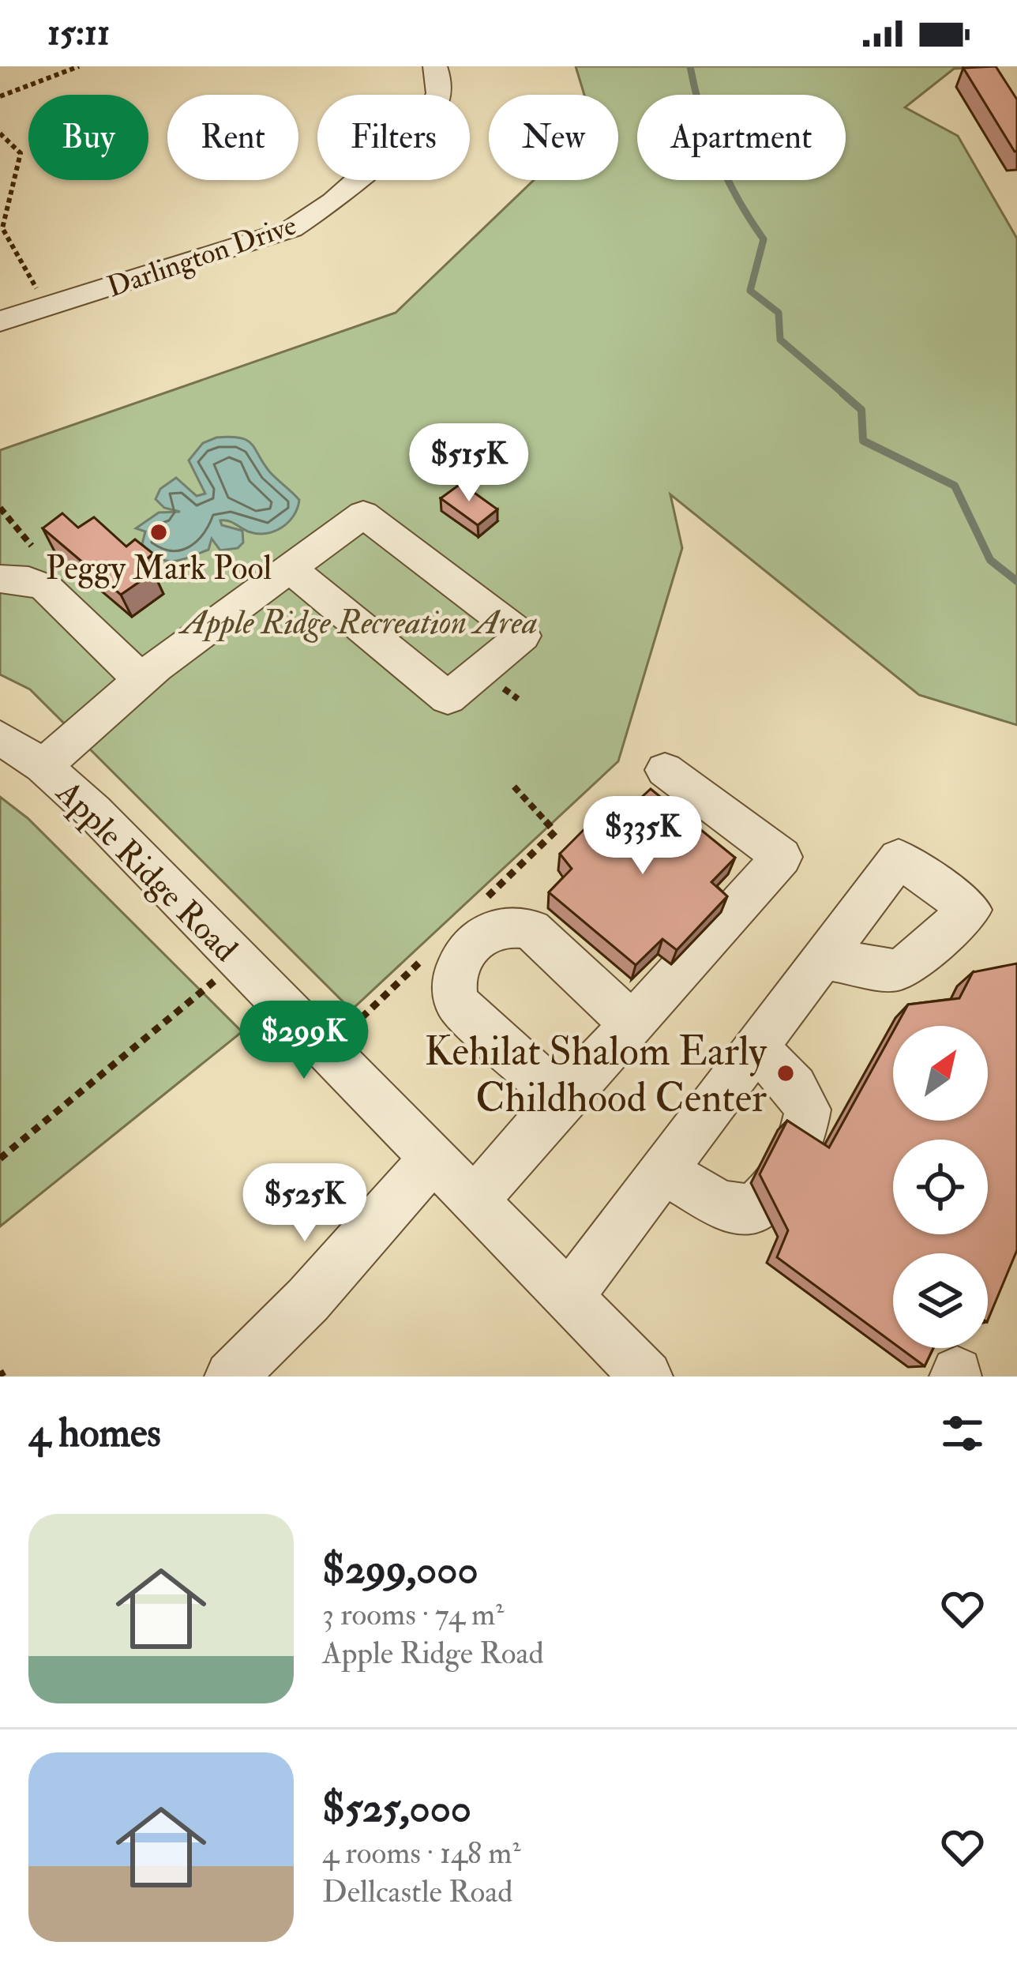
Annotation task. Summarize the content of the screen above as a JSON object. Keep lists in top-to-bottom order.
{
  "streets": {
    "street": ["Darlington Drive", "Apple Ridge Road"]
  },
  "parks": ["Apple Ridge Recreation Area"],
  "places": ["Peggy Mark Pool", "Kehilat Shalom Early Childhood Center"],
  "north": "top right",
  "page": {
    "status": "15:11",
    "chip": [
      "Buy",
      "Rent",
      "Filters",
      "New",
      "Apartment"
    ],
    "price": [
      "$515K",
      "$335K",
      "$299K",
      "$525K"
    ],
    "heading": "4 homes",
    "list": [
      {
        "name": "$299,000",
        "note": "3 rooms · 74 m² · Apple Ridge Road"
      },
      {
        "name": "$525,000",
        "note": "4 rooms · 148 m² · Dellcastle Road"
      }
    ]
  }
}
